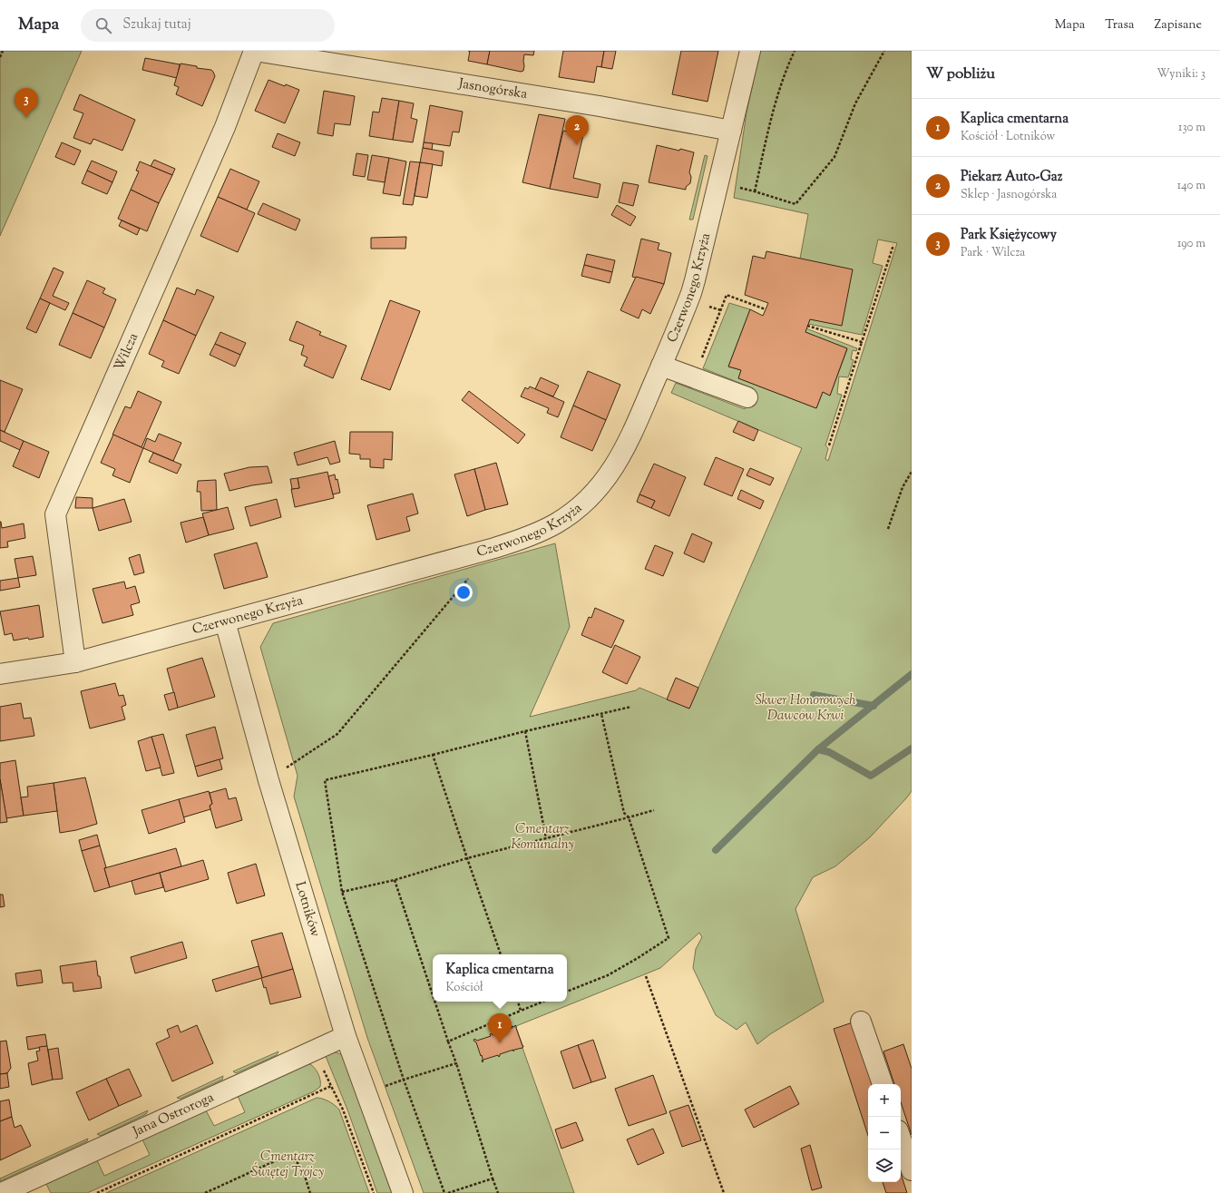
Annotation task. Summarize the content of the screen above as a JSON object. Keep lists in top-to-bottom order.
{
  "streets": {
    "street": [
      "Jasnogórska",
      "Czerwonego Krzyża",
      "Wilcza",
      "Lotników",
      "Jana Ostroroga"
    ]
  },
  "crossings": [
    ["Jasnogórska", "Czerwonego Krzyża"],
    ["Jasnogórska", "Wilcza"],
    ["Czerwonego Krzyża", "Wilcza"],
    ["Czerwonego Krzyża", "Lotników"],
    ["Lotników", "Jana Ostroroga"]
  ],
  "parks": ["Skwer Honorowych Dawców Krwi", "Cmentarz Komunalny", "Cmentarz Świętej Trójcy"],
  "page": {
    "header": "Mapa",
    "search": "Szukaj tutaj",
    "nav": ["Mapa", "Trasa", "Zapisane"],
    "heading": ["W pobliżu", "Wyniki: 3"],
    "pins": ["3", "2", "1"],
    "list": [
      {
        "mark": "1",
        "name": "Kaplica cmentarna",
        "note": "Kościół · Lotników",
        "value": "130 m"
      },
      {
        "mark": "2",
        "name": "Piekarz Auto-Gaz",
        "note": "Sklep · Jasnogórska",
        "value": "140 m"
      },
      {
        "mark": "3",
        "name": "Park Księżycowy",
        "note": "Park · Wilcza",
        "value": "190 m"
      }
    ],
    "popup": ["Kaplica cmentarna", "Kościół"],
    "map_buttons": ["+", "−"]
  }
}
